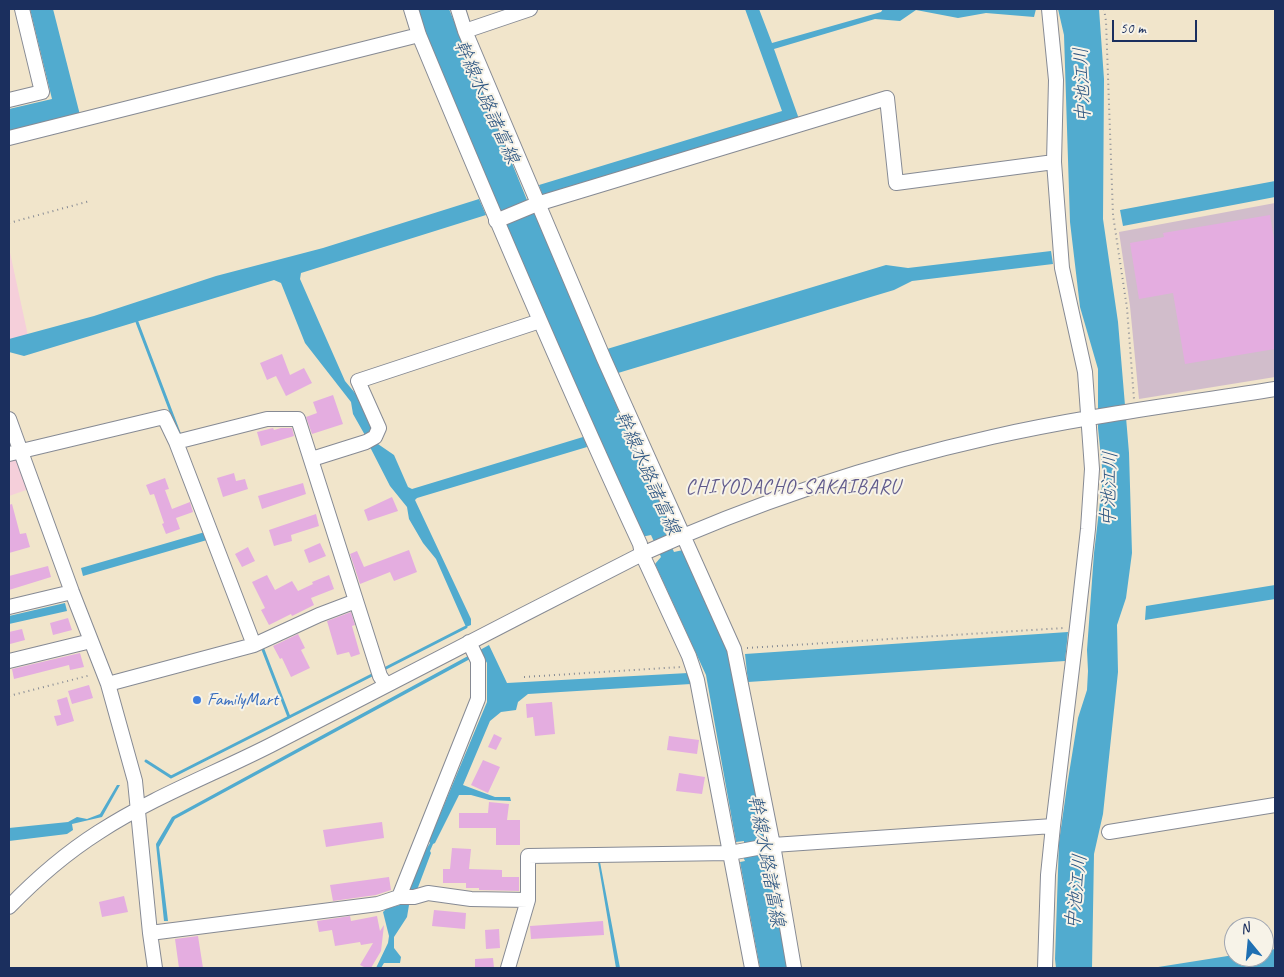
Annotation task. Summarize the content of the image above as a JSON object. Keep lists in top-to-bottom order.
{
  "districts": ["CHIYODACHO-SAKAIBARU"],
  "water": ["中池江川", "幹線水路諸富線"],
  "places": ["FamilyMart"],
  "scale_bar": "50 m",
  "north": "top"
}
